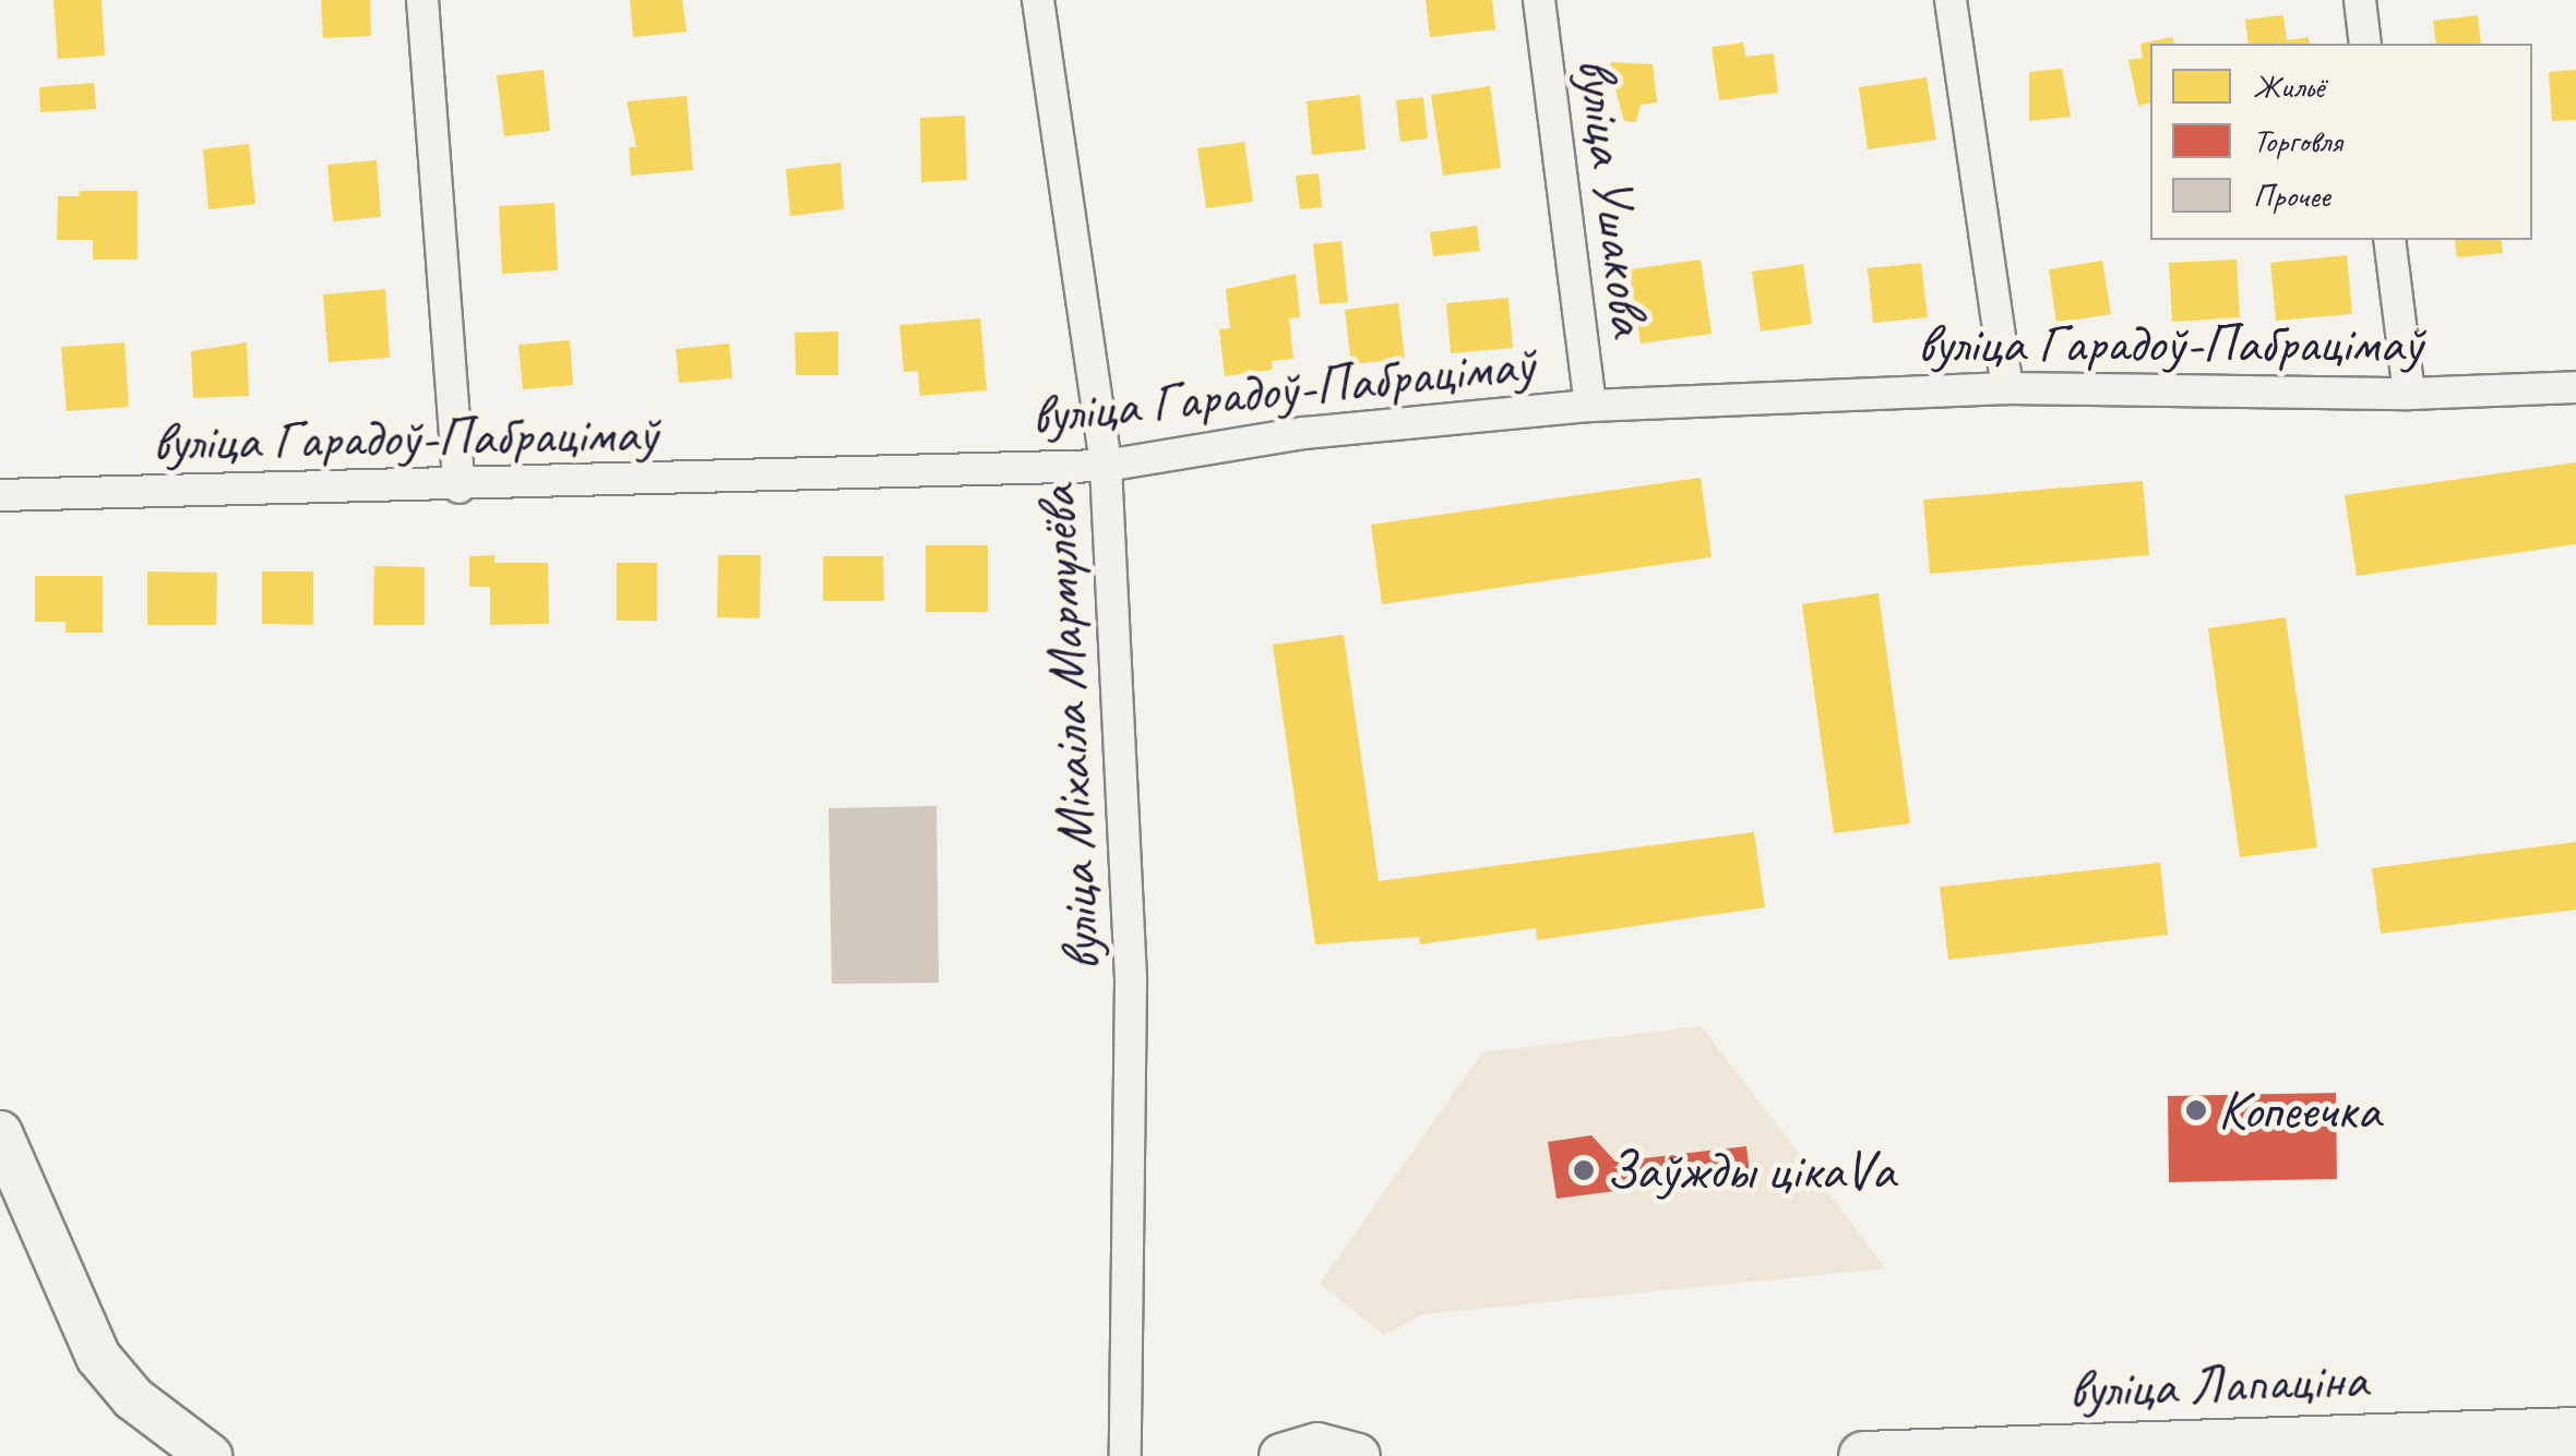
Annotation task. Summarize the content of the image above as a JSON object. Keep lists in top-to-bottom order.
{
  "streets": {
    "main road": ["вуліца Лапаціна"],
    "street": ["вуліца Ушакова", "вуліца Гарадоў-Пабрацімаў", "вуліца Міхаіла Мармулёва"]
  },
  "crossings": [
    ["вуліца Ушакова", "вуліца Гарадоў-Пабрацімаў"],
    ["вуліца Гарадоў-Пабрацімаў", "вуліца Міхаіла Мармулёва"]
  ],
  "places": ["Копеечка", "Заўжды цікаVа"],
  "legend": ["Жильё", "Торговля", "Прочее"]
}
